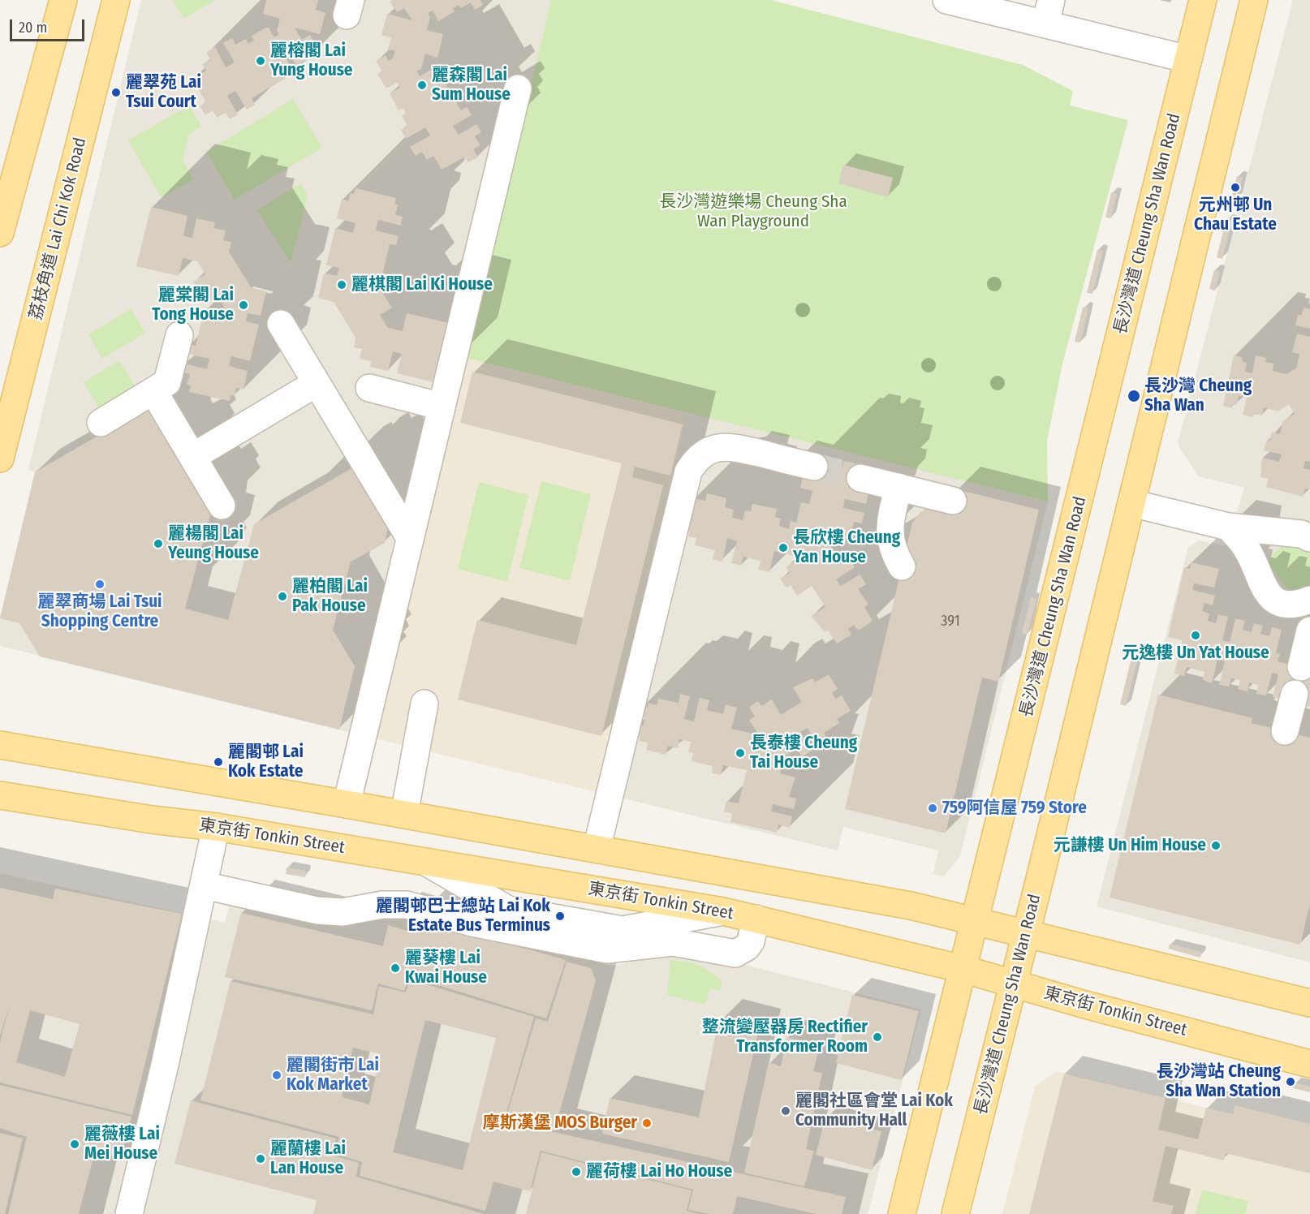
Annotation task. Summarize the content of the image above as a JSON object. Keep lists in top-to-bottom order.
{
  "streets": {
    "main road": ["長沙灣道 Cheung Sha Wan Road", "荔枝角道 Lai Chi Kok Road", "東京街 Tonkin Street"]
  },
  "crossings": [
    ["長沙灣道 Cheung Sha Wan Road", "東京街 Tonkin Street"]
  ],
  "parks": ["長沙灣遊樂場 Cheung Sha Wan Playground"],
  "places": [
    "麗榕閣 Lai Yung House",
    "麗森閣 Lai Sum House",
    "麗翠苑 Lai Tsui Court",
    "元州邨 Un Chau Estate",
    "麗棋閣 Lai Ki House",
    "麗棠閣 Lai Tong House",
    "長沙灣 Cheung Sha Wan",
    "麗楊閣 Lai Yeung House",
    "長欣樓 Cheung Yan House",
    "麗翠商場 Lai Tsui Shopping Centre",
    "麗柏閣 Lai Pak House",
    "元逸樓 Un Yat House",
    "長泰樓 Cheung Tai House",
    "麗閣邨 Lai Kok Estate",
    "759阿信屋 759 Store",
    "元謙樓 Un Him House",
    "麗閣邨巴士總站 Lai Kok Estate Bus Terminus",
    "麗葵樓 Lai Kwai House",
    "整流變壓器房 Rectifier Transformer Room",
    "麗閣街市 Lai Kok Market",
    "長沙灣站 Cheung Sha Wan Station",
    "麗閣社區會堂 Lai Kok Community Hall",
    "摩斯漢堡 MOS Burger",
    "麗薇樓 Lai Mei House",
    "麗蘭樓 Lai Lan House",
    "麗荷樓 Lai Ho House"
  ],
  "house_numbers": ["391"],
  "scale_bar": "20 m"
}
